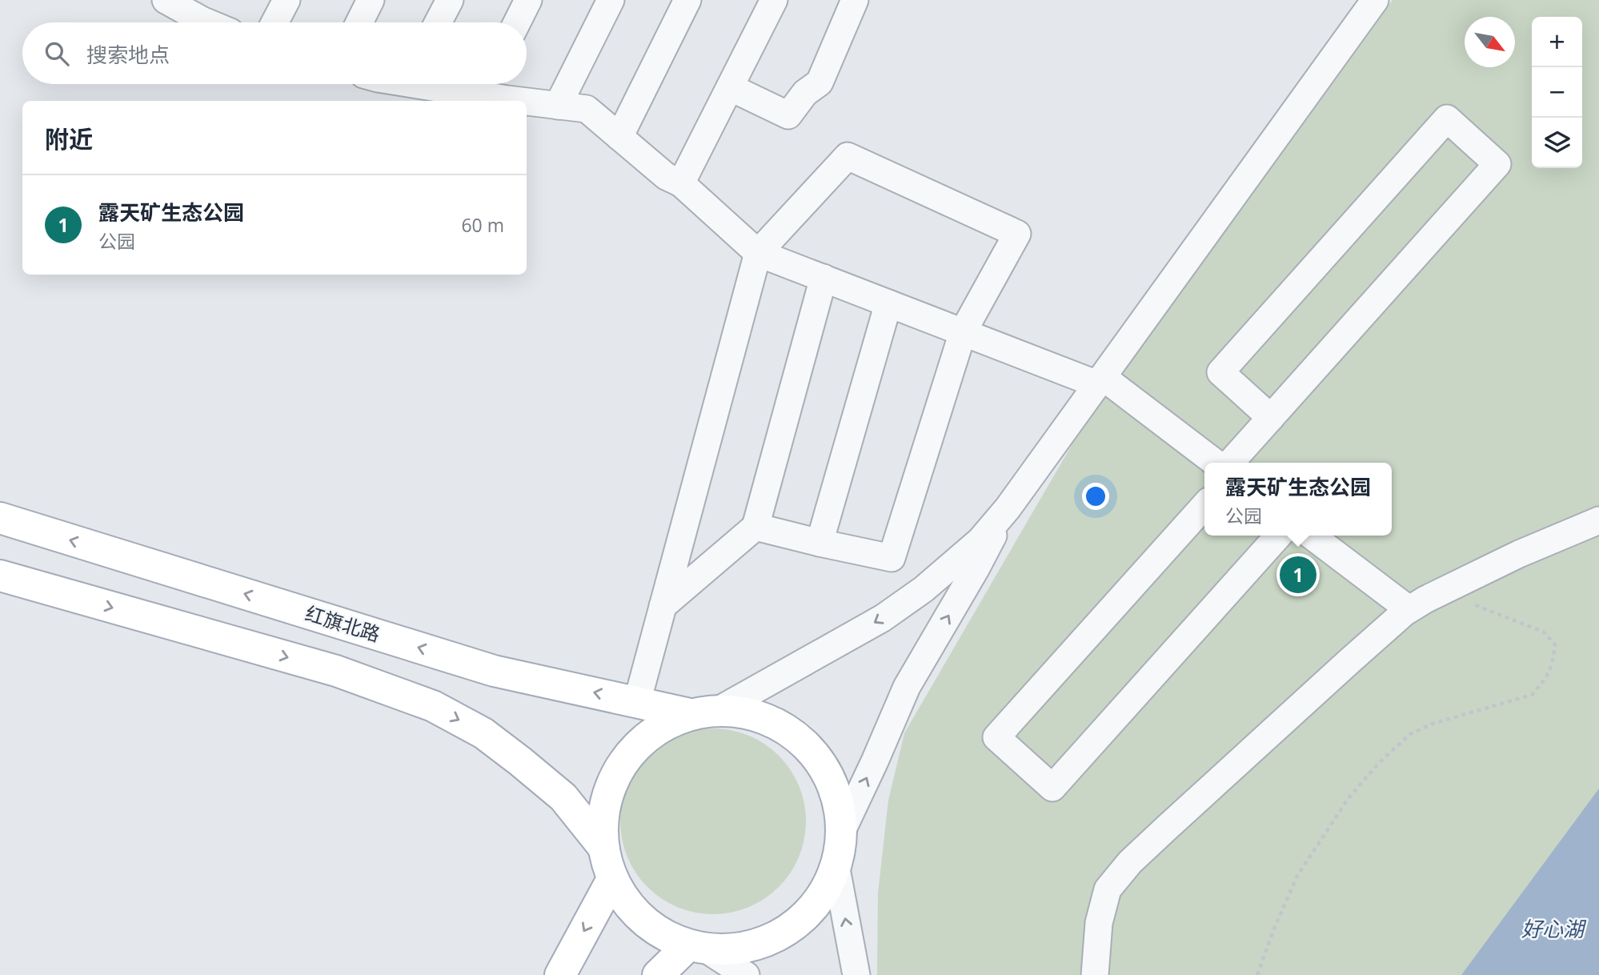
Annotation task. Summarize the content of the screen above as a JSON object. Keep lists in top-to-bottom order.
{
  "streets": {
    "main road": ["红旗北路"]
  },
  "water": ["好心湖"],
  "north": "bottom right",
  "page": {
    "map_buttons": ["+", "−"],
    "search": "搜索地点",
    "heading": "附近",
    "list": [
      {
        "mark": "1",
        "name": "露天矿生态公园",
        "note": "公园",
        "value": "60 m"
      }
    ],
    "popup": ["露天矿生态公园", "公园"],
    "pins": "1"
  }
}
